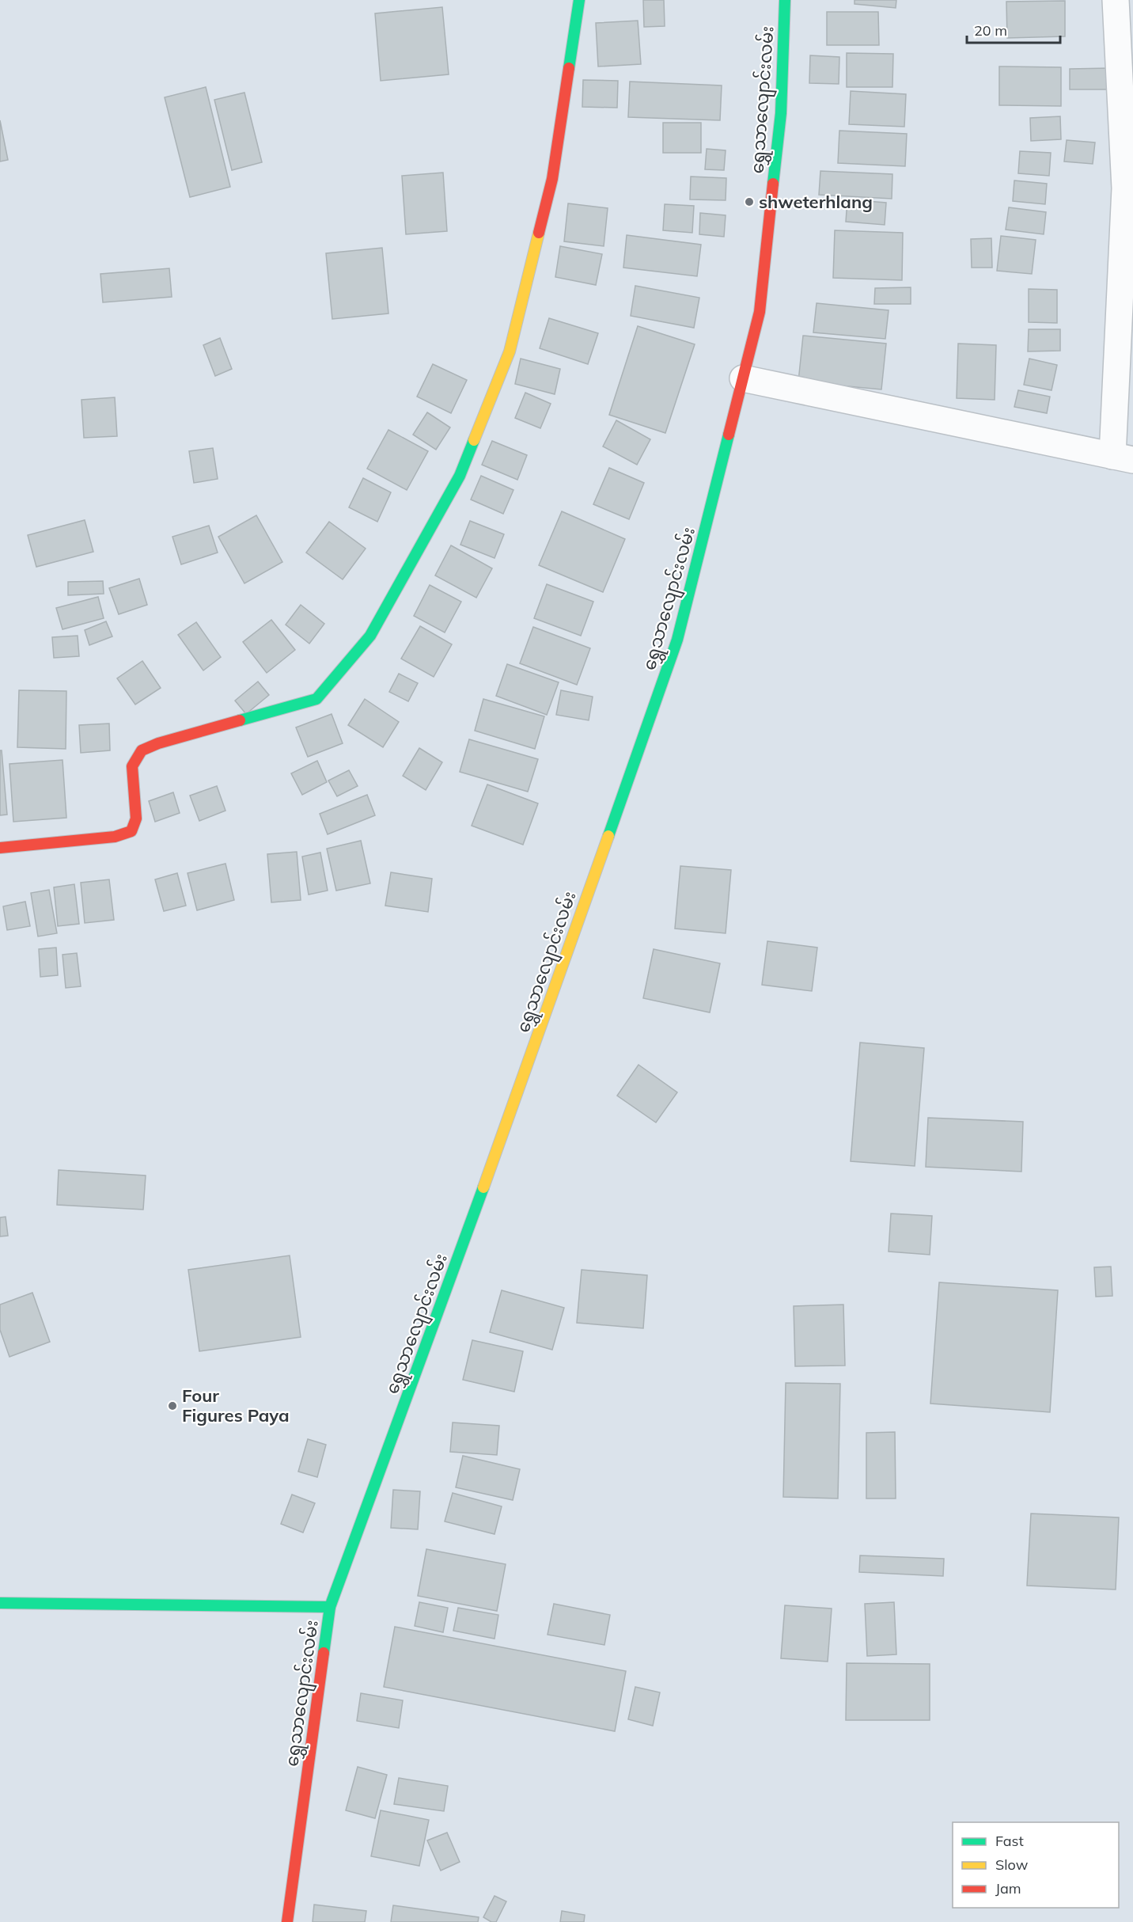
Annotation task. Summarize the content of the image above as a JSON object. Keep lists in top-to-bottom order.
{
  "streets": {
    "street": ["ရွှေသာလျောင်းလမ်း"]
  },
  "places": ["shweterhlang", "Four Figures Paya"],
  "legend": ["Fast", "Slow", "Jam"],
  "scale_bar": "20 m"
}
